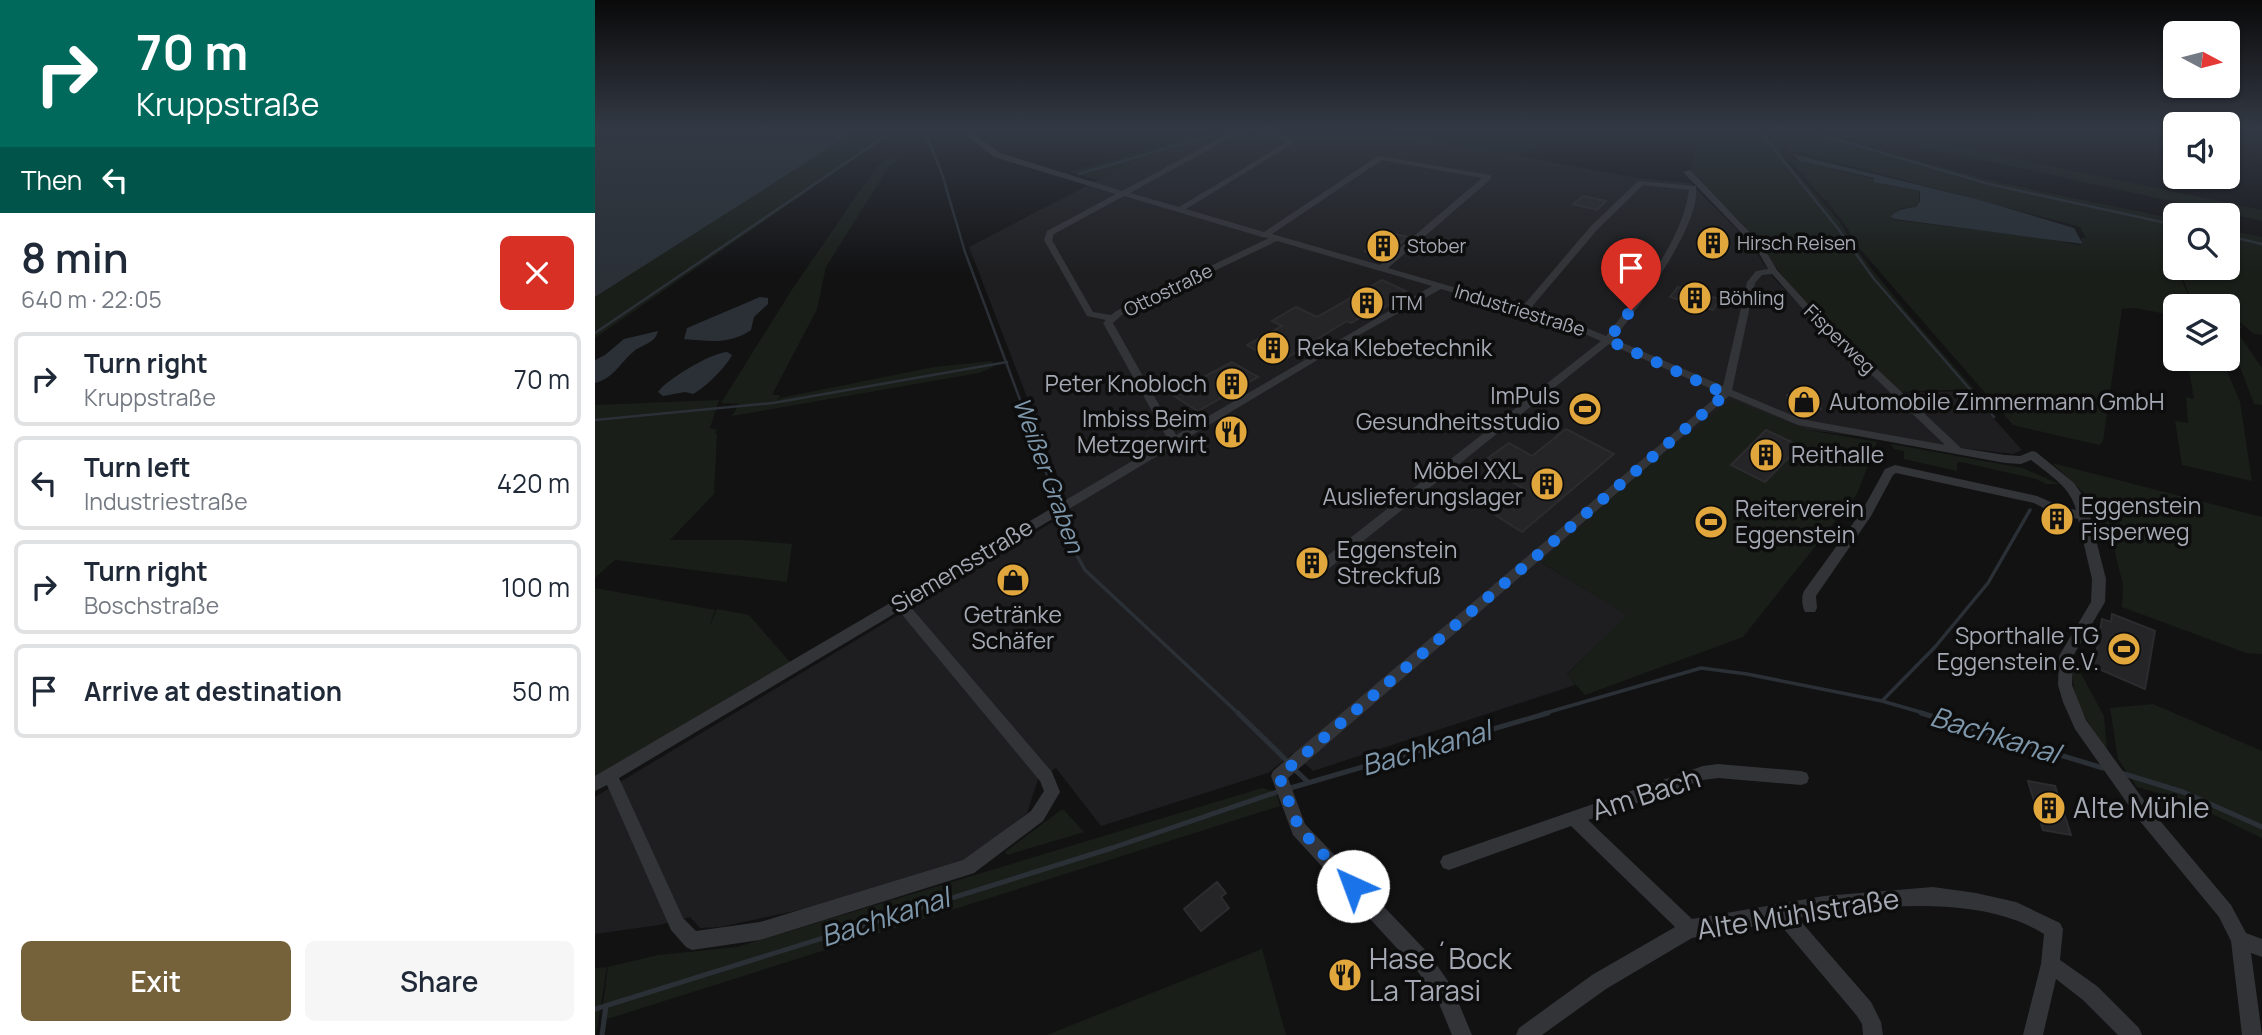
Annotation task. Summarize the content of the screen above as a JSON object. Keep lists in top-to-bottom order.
{
  "streets": {
    "street": [
      "Ottostraße",
      "Industriestraße",
      "Fisperweg",
      "Siemensstraße",
      "Am Bach",
      "Alte Mühlstraße"
    ]
  },
  "crossings": [
    ["Ottostraße", "Industriestraße"],
    ["Ottostraße", "Siemensstraße"],
    ["Industriestraße", "Fisperweg"],
    ["Industriestraße", "Siemensstraße"],
    ["Am Bach", "Alte Mühlstraße"]
  ],
  "water": ["Weißer Graben", "Bachkanal"],
  "places": {
    "building": [
      "Hirsch Reisen",
      "Stober",
      "Böhling",
      "ITM",
      "Reka Klebetechnik",
      "Peter Knobloch",
      "Reithalle",
      "Möbel XXL Auslieferungslager",
      "Eggenstein Fisperweg",
      "Eggenstein Streckfuß",
      "Alte Mühle"
    ],
    "shop": ["Automobile Zimmermann GmbH", "Getränke Schäfer"],
    "sports": ["ImPuls Gesundheitsstudio", "Reiterverein Eggenstein", "Sporthalle TG Eggenstein e.V."],
    "restaurant": ["Imbiss Beim Metzgerwirt", "Hase´Bock La Tarasi"]
  },
  "north": "right",
  "page": {
    "turn": ["70 m", "Kruppstraße"],
    "then": "Then",
    "heading": ["8 min", "640 m · 22:05"],
    "list": [
      {
        "name": "Turn right",
        "note": "Kruppstraße",
        "value": "70 m"
      },
      {
        "name": "Turn left",
        "note": "Industriestraße",
        "value": "420 m"
      },
      {
        "name": "Turn right",
        "note": "Boschstraße",
        "value": "100 m"
      },
      {
        "name": "Arrive at destination",
        "value": "50 m"
      }
    ],
    "buttons": ["Exit", "Share"]
  }
}
